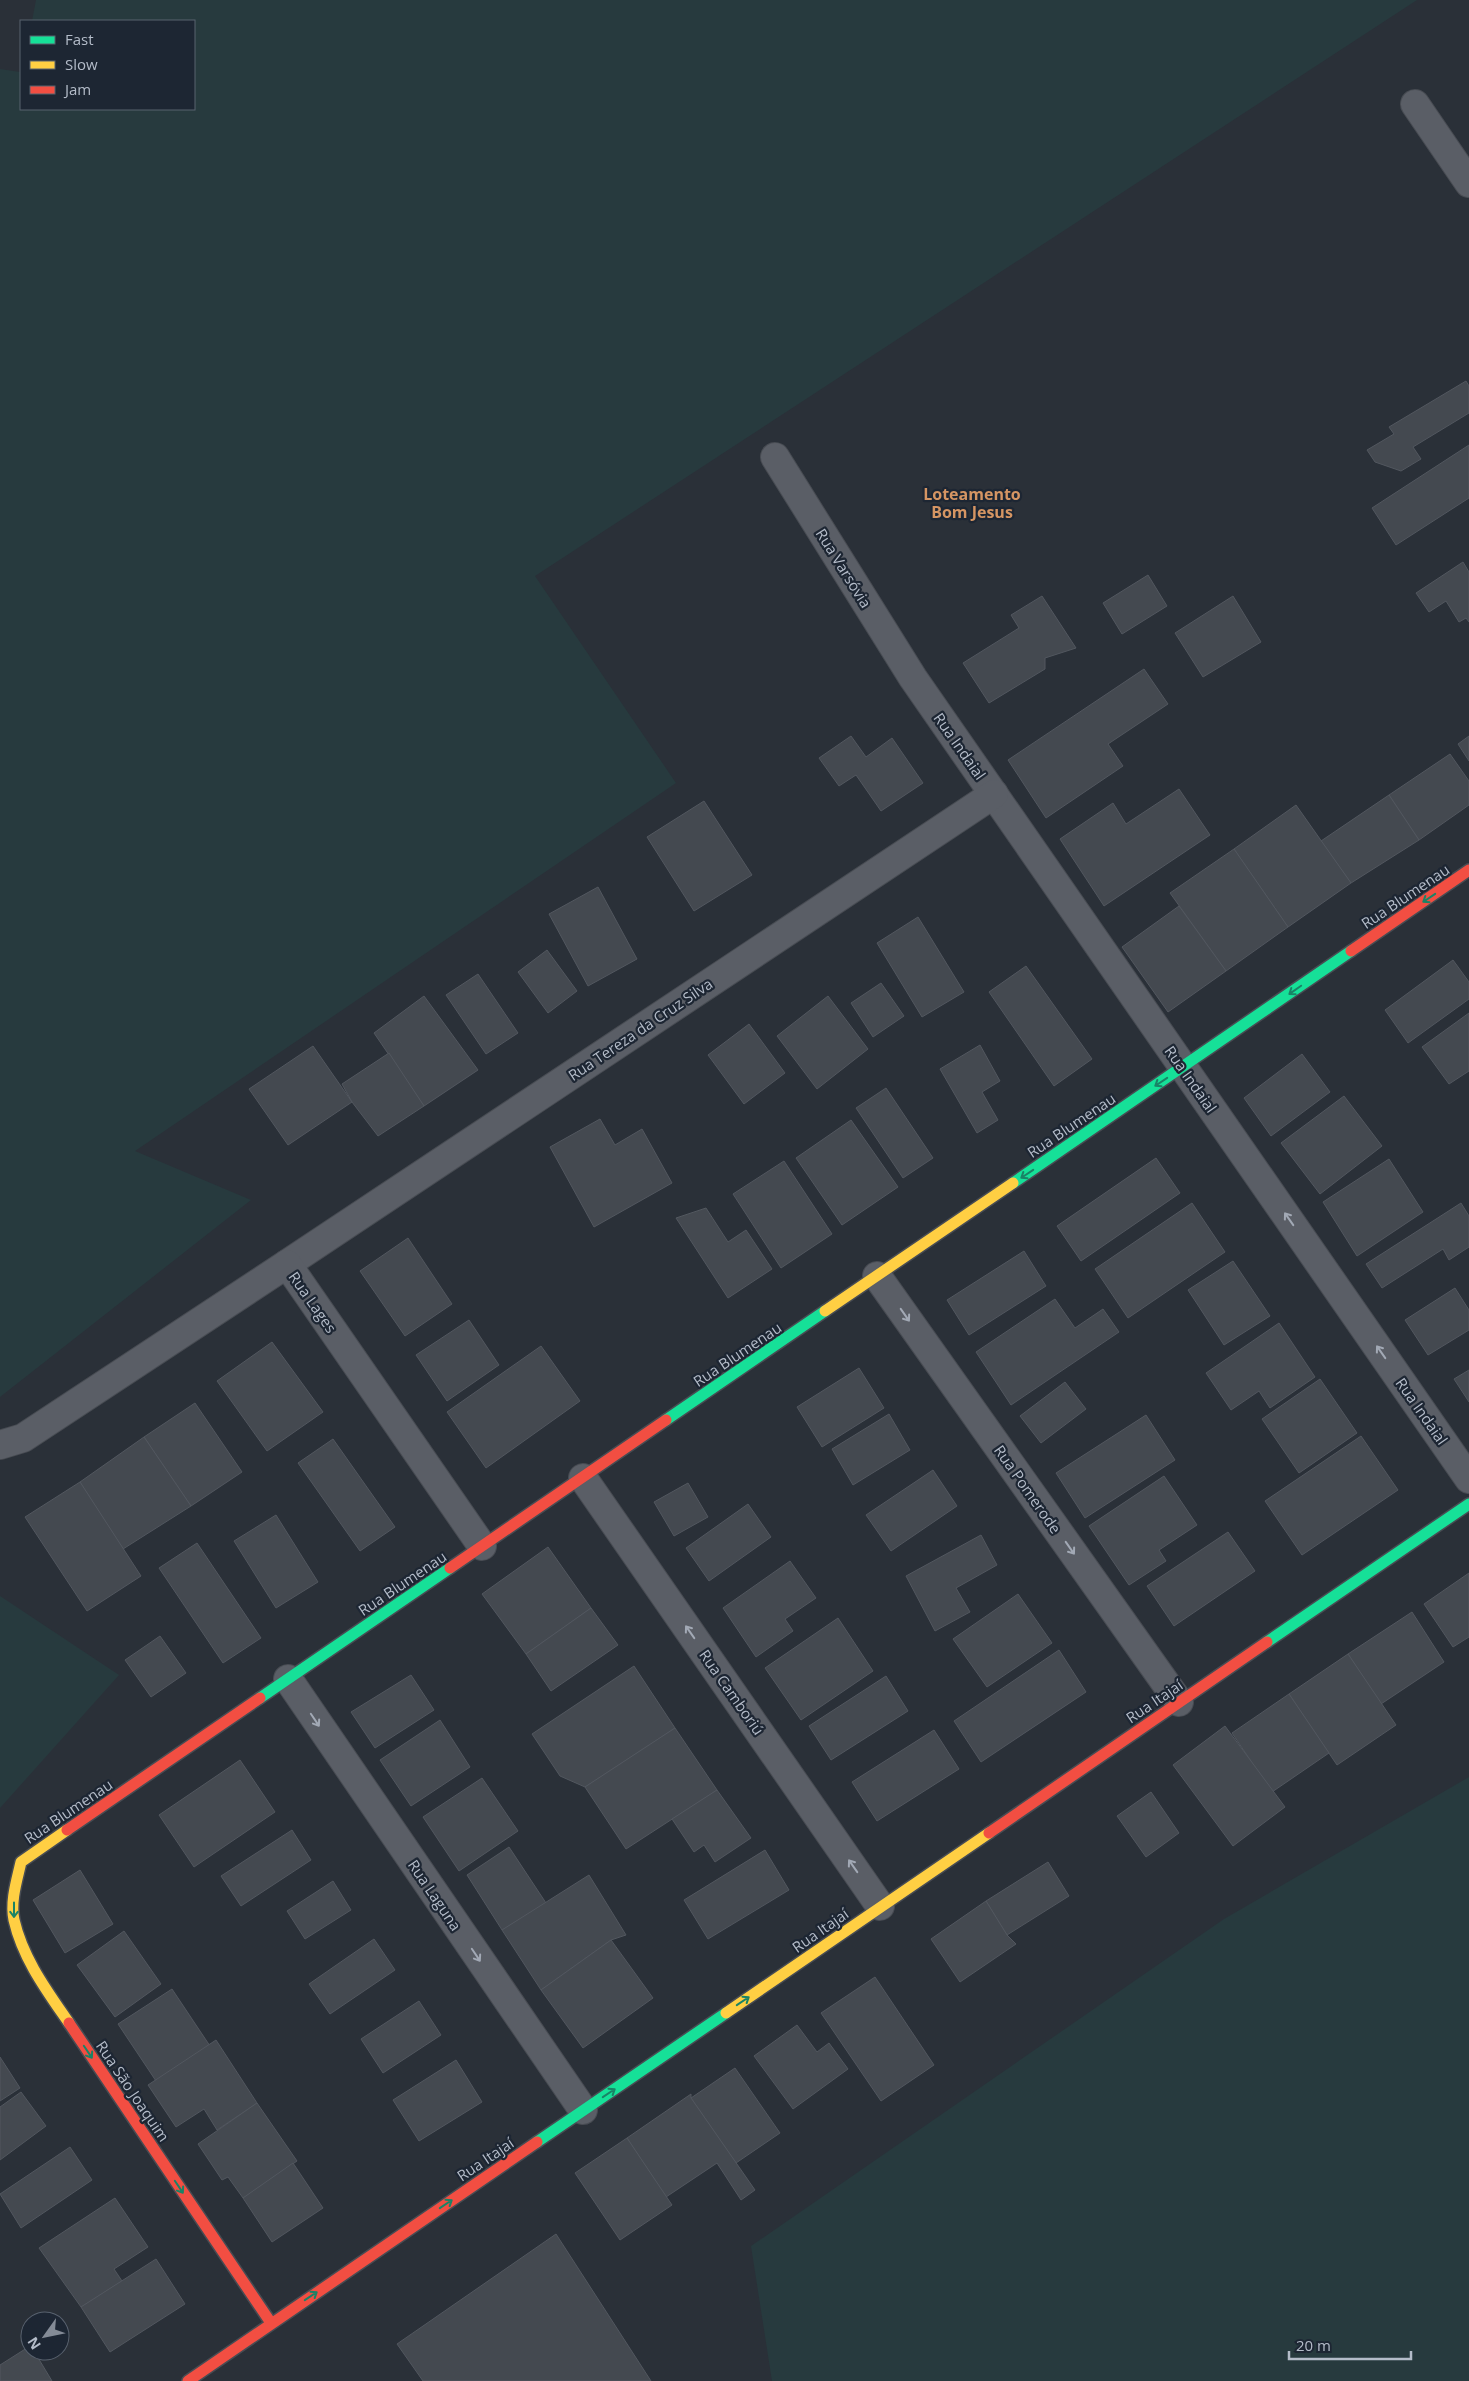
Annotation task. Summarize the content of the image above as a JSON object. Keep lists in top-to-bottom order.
{
  "streets": {
    "street": [
      "Rua Varsóvia",
      "Rua Indaial",
      "Rua Blumenau",
      "Rua Tereza da Cruz Silva",
      "Rua Lages",
      "Rua Pomerode",
      "Rua Camboriú",
      "Rua Itajaí",
      "Rua Laguna",
      "Rua São Joaquim"
    ]
  },
  "crossings": [
    ["Rua Varsóvia", "Rua Indaial"],
    ["Rua Indaial", "Rua Blumenau"],
    ["Rua Indaial", "Rua Tereza da Cruz Silva"],
    ["Rua Blumenau", "Rua Lages"],
    ["Rua Blumenau", "Rua Pomerode"],
    ["Rua Blumenau", "Rua Camboriú"],
    ["Rua Blumenau", "Rua Laguna"],
    ["Rua Blumenau", "Rua São Joaquim"],
    ["Rua Tereza da Cruz Silva", "Rua Lages"],
    ["Rua Pomerode", "Rua Itajaí"],
    ["Rua Camboriú", "Rua Itajaí"],
    ["Rua Itajaí", "Rua Laguna"],
    ["Rua Itajaí", "Rua São Joaquim"]
  ],
  "one_way": [
    "Rua Indaial",
    "Rua Blumenau",
    "Rua Pomerode",
    "Rua Camboriú",
    "Rua Itajaí",
    "Rua Laguna",
    "Rua São Joaquim"
  ],
  "districts": ["Loteamento Bom Jesus"],
  "legend": ["Fast", "Slow", "Jam"],
  "scale_bar": "20 m",
  "north": "bottom left"
}
